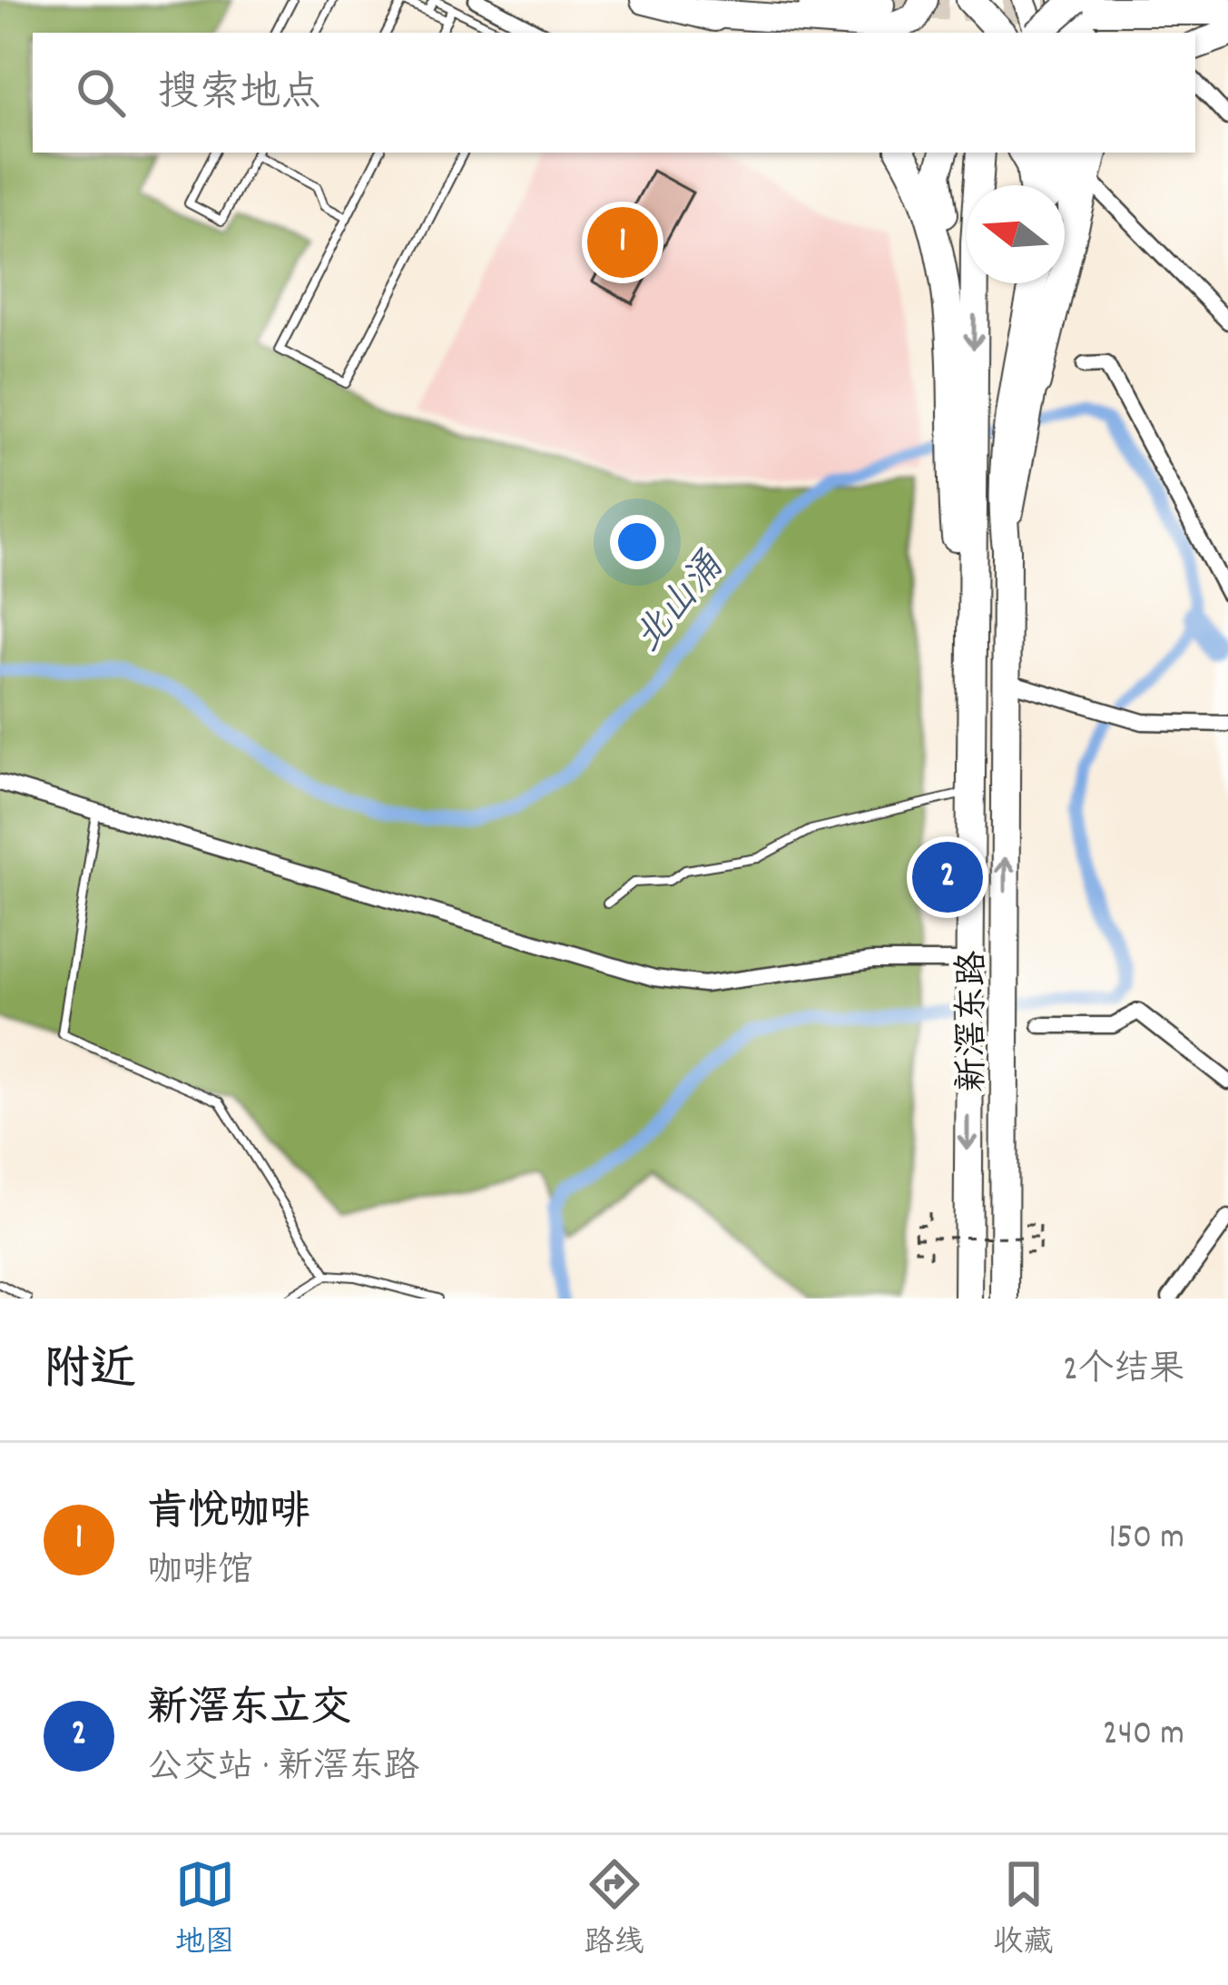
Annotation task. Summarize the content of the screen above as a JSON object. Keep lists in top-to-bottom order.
{
  "streets": {
    "highway": ["新滘东路"]
  },
  "water": ["北山涌"],
  "north": "left",
  "page": {
    "search": "搜索地点",
    "pins": ["1", "2"],
    "heading": ["附近", "2个结果"],
    "list": [
      {
        "mark": "1",
        "name": "肯悦咖啡",
        "note": "咖啡馆",
        "value": "150 m"
      },
      {
        "mark": "2",
        "name": "新滘东立交",
        "note": "公交站 · 新滘东路",
        "value": "240 m"
      }
    ],
    "nav": ["地图", "路线", "收藏"]
  }
}
